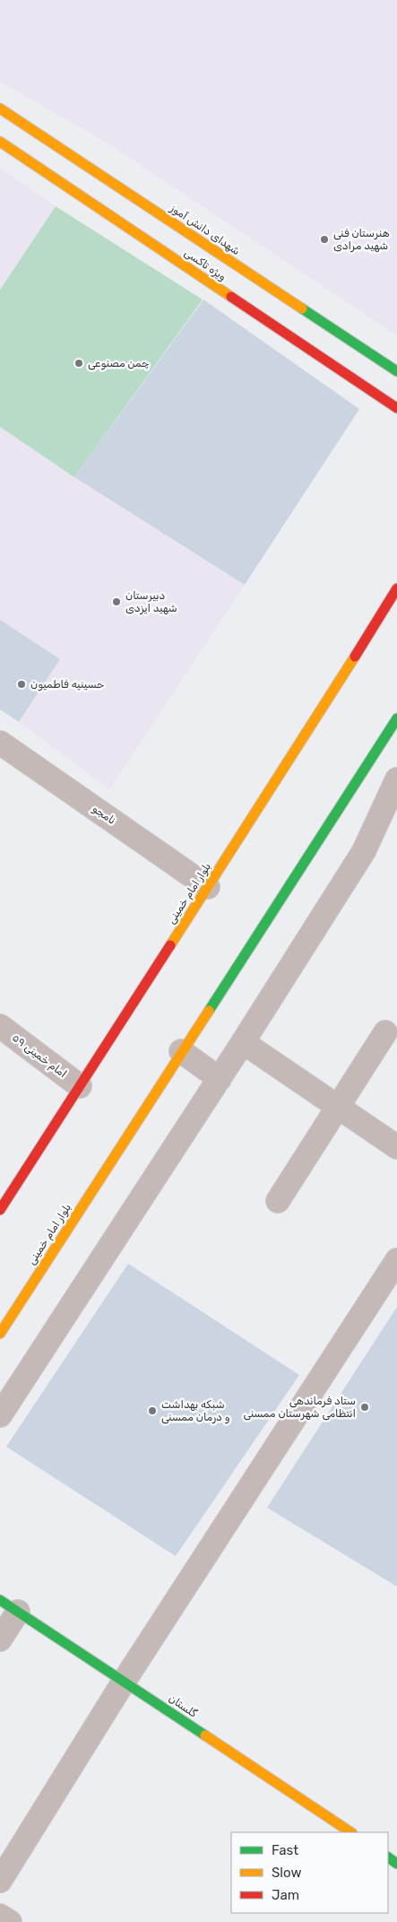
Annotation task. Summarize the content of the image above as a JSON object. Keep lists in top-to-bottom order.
{
  "streets": {
    "main road": [
      "شهدای دانش آموز",
      "ویژه تاکسی",
      "بلوار امام خمينی",
      "گلستان"
    ],
    "street": ["نامجو", "امام خمينی ۵۹"]
  },
  "crossings": [
    ["نامجو", "بلوار امام خمينی"],
    ["بلوار امام خمينی", "امام خمينی ۵۹"]
  ],
  "places": [
    "هنرستان فنی شهید مرادی",
    "چمن مصنوعی",
    "دبیرستان شهید ایزدی",
    "حسینیه فاطمیون",
    "ستاد فرماندهی انتظامی شهرستان ممسنی",
    "شبکه بهداشت و درمان ممسنی"
  ],
  "legend": ["Fast", "Slow", "Jam"]
}
